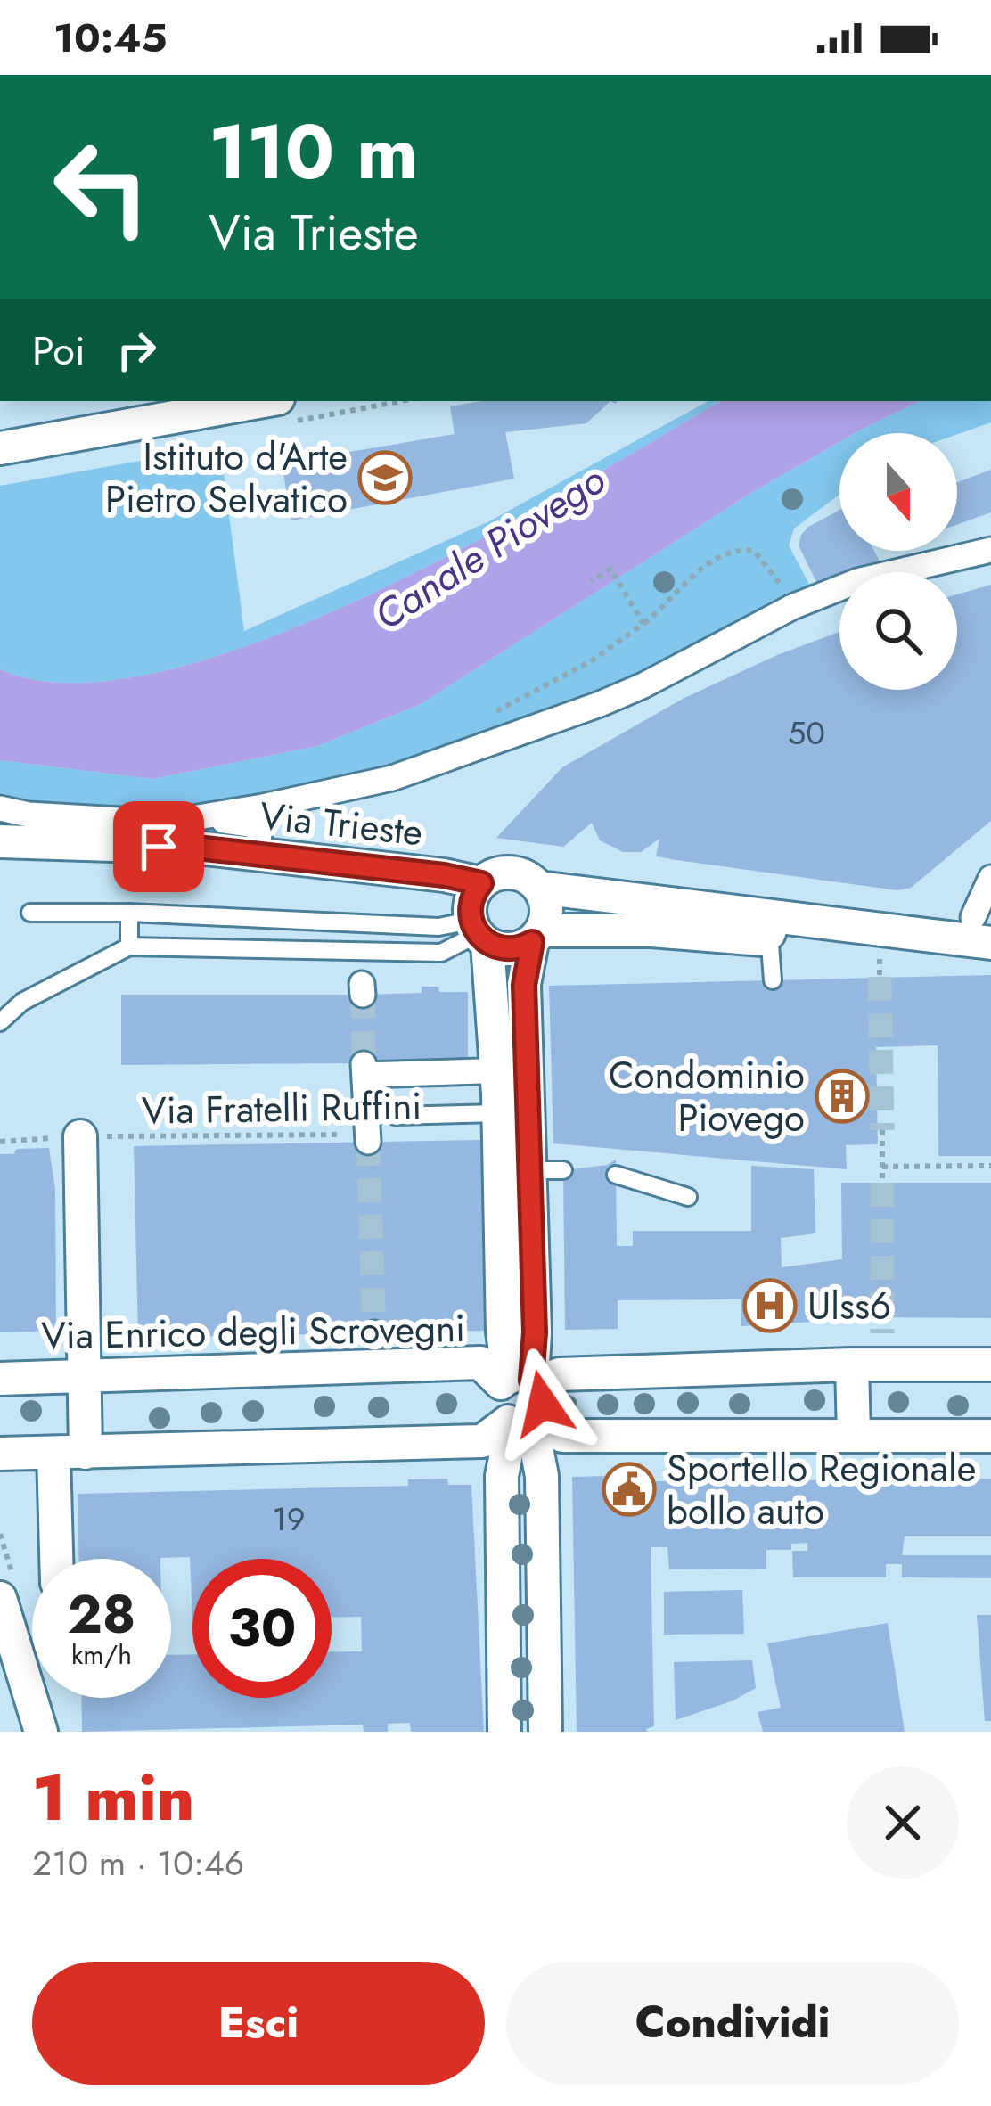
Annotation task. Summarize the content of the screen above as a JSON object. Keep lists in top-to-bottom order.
{
  "streets": {
    "street": ["Via Trieste", "Via Enrico degli Scrovegni"],
    "path": ["Via Fratelli Ruffini"]
  },
  "water": ["Canale Piovego"],
  "places": {
    "school or university": ["Istituto d'Arte Pietro Selvatico"],
    "building": ["Condominio Piovego"],
    "hospital": ["Ulss6"],
    "public building": ["Sportello Regionale bollo auto"]
  },
  "house_numbers": ["50", "19"],
  "north": "bottom",
  "page": {
    "status": "10:45",
    "turn": ["110 m", "Via Trieste"],
    "then": "Poi",
    "speed": "28 km/h",
    "limit": "30",
    "heading": ["1 min", "210 m · 10:46"],
    "buttons": ["Esci", "Condividi"]
  }
}
